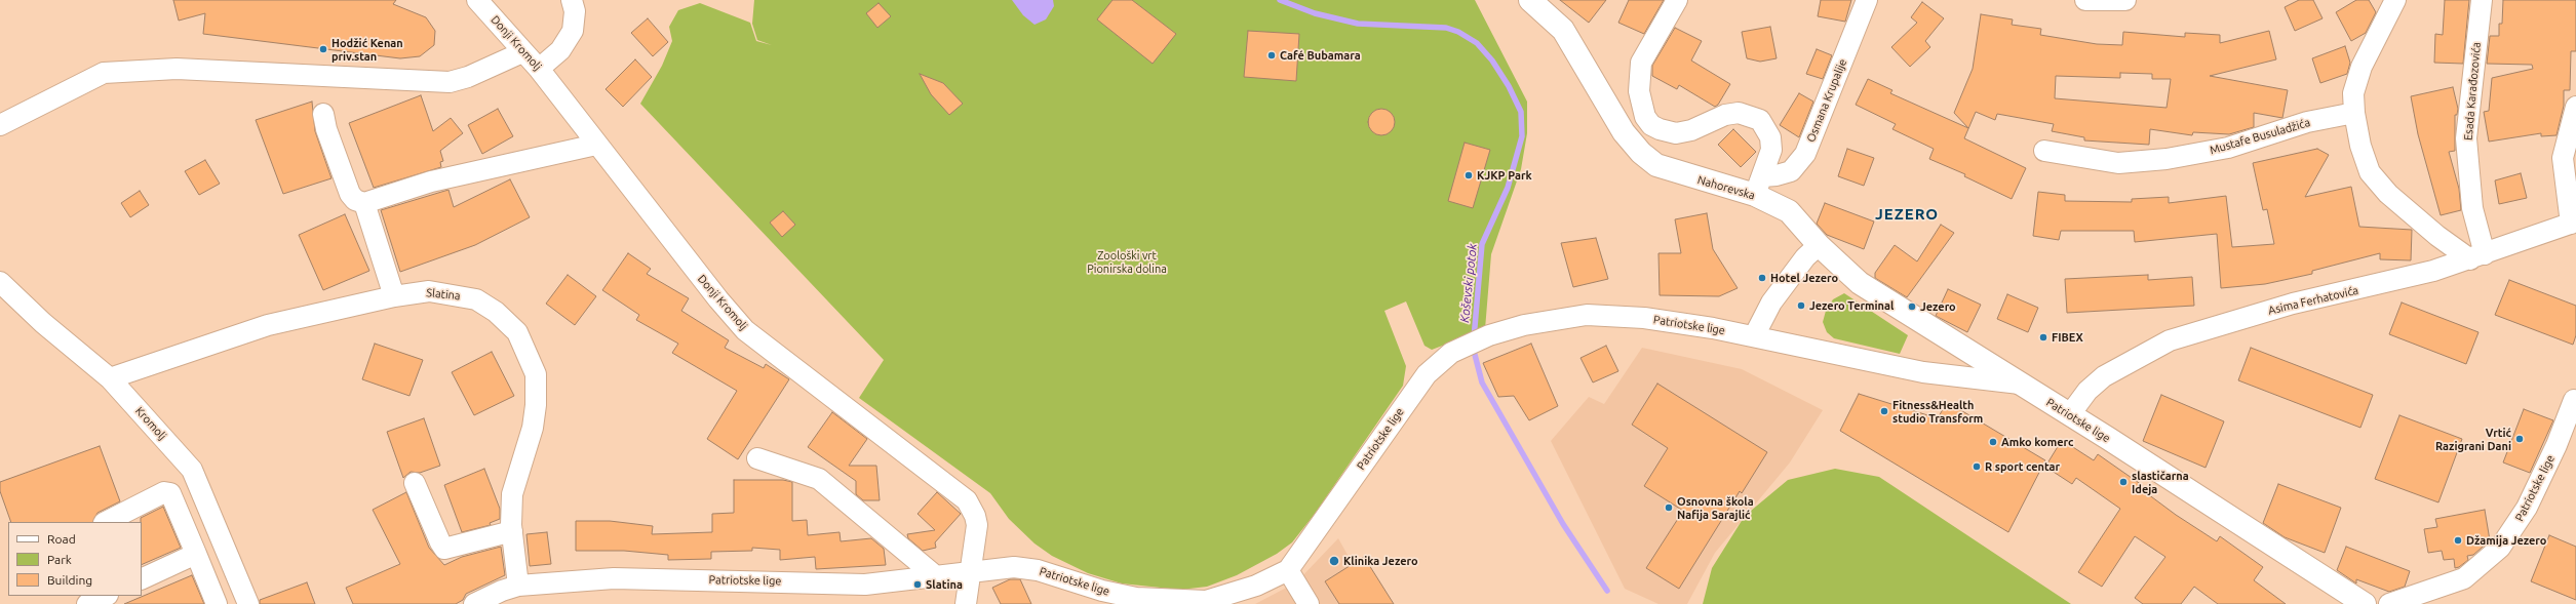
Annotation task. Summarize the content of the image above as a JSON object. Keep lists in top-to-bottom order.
{
  "streets": {
    "street": [
      "Donji Kromolj",
      "Esada Karađozovića",
      "Osmana Krupalije",
      "Mustafe Busuladžića",
      "Nahorevska",
      "Slatina",
      "Asima Ferhatovića",
      "Patriotske lige",
      "Kromolj"
    ]
  },
  "crossings": [
    ["Donji Kromolj", "Patriotske lige"],
    ["Esada Karađozovića", "Asima Ferhatovića"],
    ["Osmana Krupalije", "Nahorevska"],
    ["Nahorevska", "Patriotske lige"],
    ["Slatina", "Patriotske lige"],
    ["Slatina", "Kromolj"],
    ["Asima Ferhatovića", "Patriotske lige"]
  ],
  "districts": ["JEZERO"],
  "water": ["Koševski potok"],
  "parks": ["Zoološki vrt Pionirska dolina"],
  "places": [
    "Hodžić Kenan priv.stan",
    "Café Bubamara",
    "KJKP Park",
    "Hotel Jezero",
    "Jezero Terminal",
    "Jezero",
    "FIBEX",
    "Fitness&Health studio Transform",
    "Vrtić Razigrani Dani",
    "Amko komerc",
    "R sport centar",
    "slastičarna Ideja",
    "Osnovna škola Nafija Sarajlić",
    "Džamija Jezero",
    "Klinika Jezero",
    "Slatina"
  ],
  "legend": ["Road", "Park", "Building"]
}
